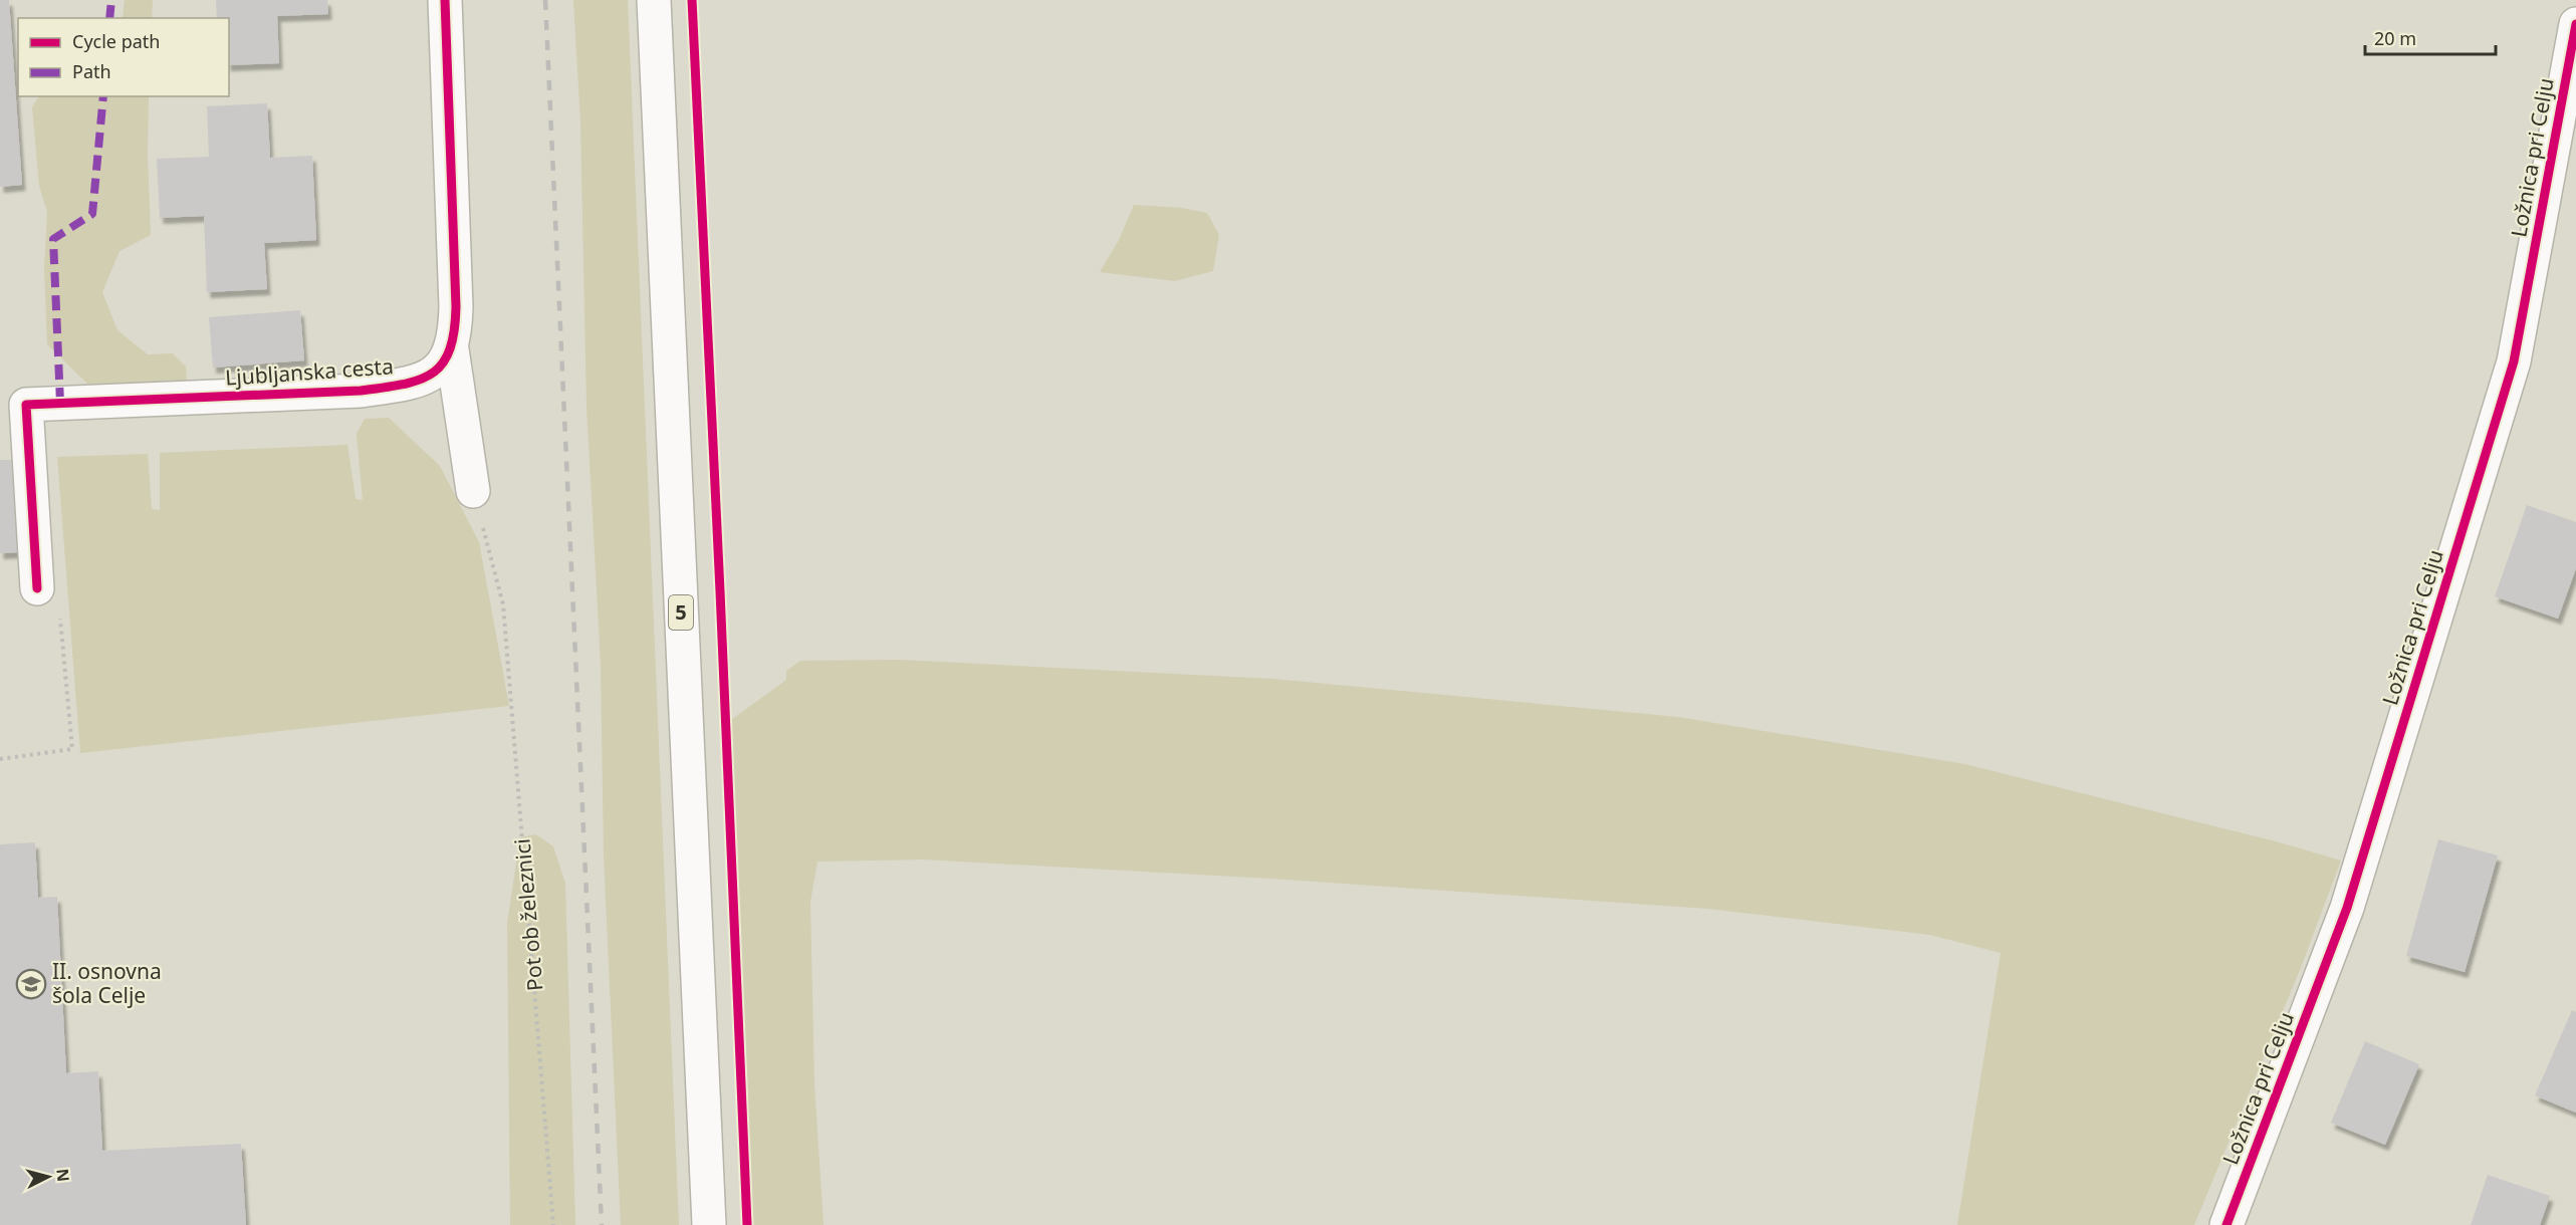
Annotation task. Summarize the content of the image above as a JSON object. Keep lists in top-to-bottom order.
{
  "streets": {
    "street": ["Ložnica pri Celju", "Ljubljanska cesta", "5"],
    "path": ["Pot ob železnici"]
  },
  "places": {
    "school or university": ["II. osnovna šola Celje"]
  },
  "legend": ["Cycle path", "Path"],
  "scale_bar": "20 m",
  "north": "right"
}
